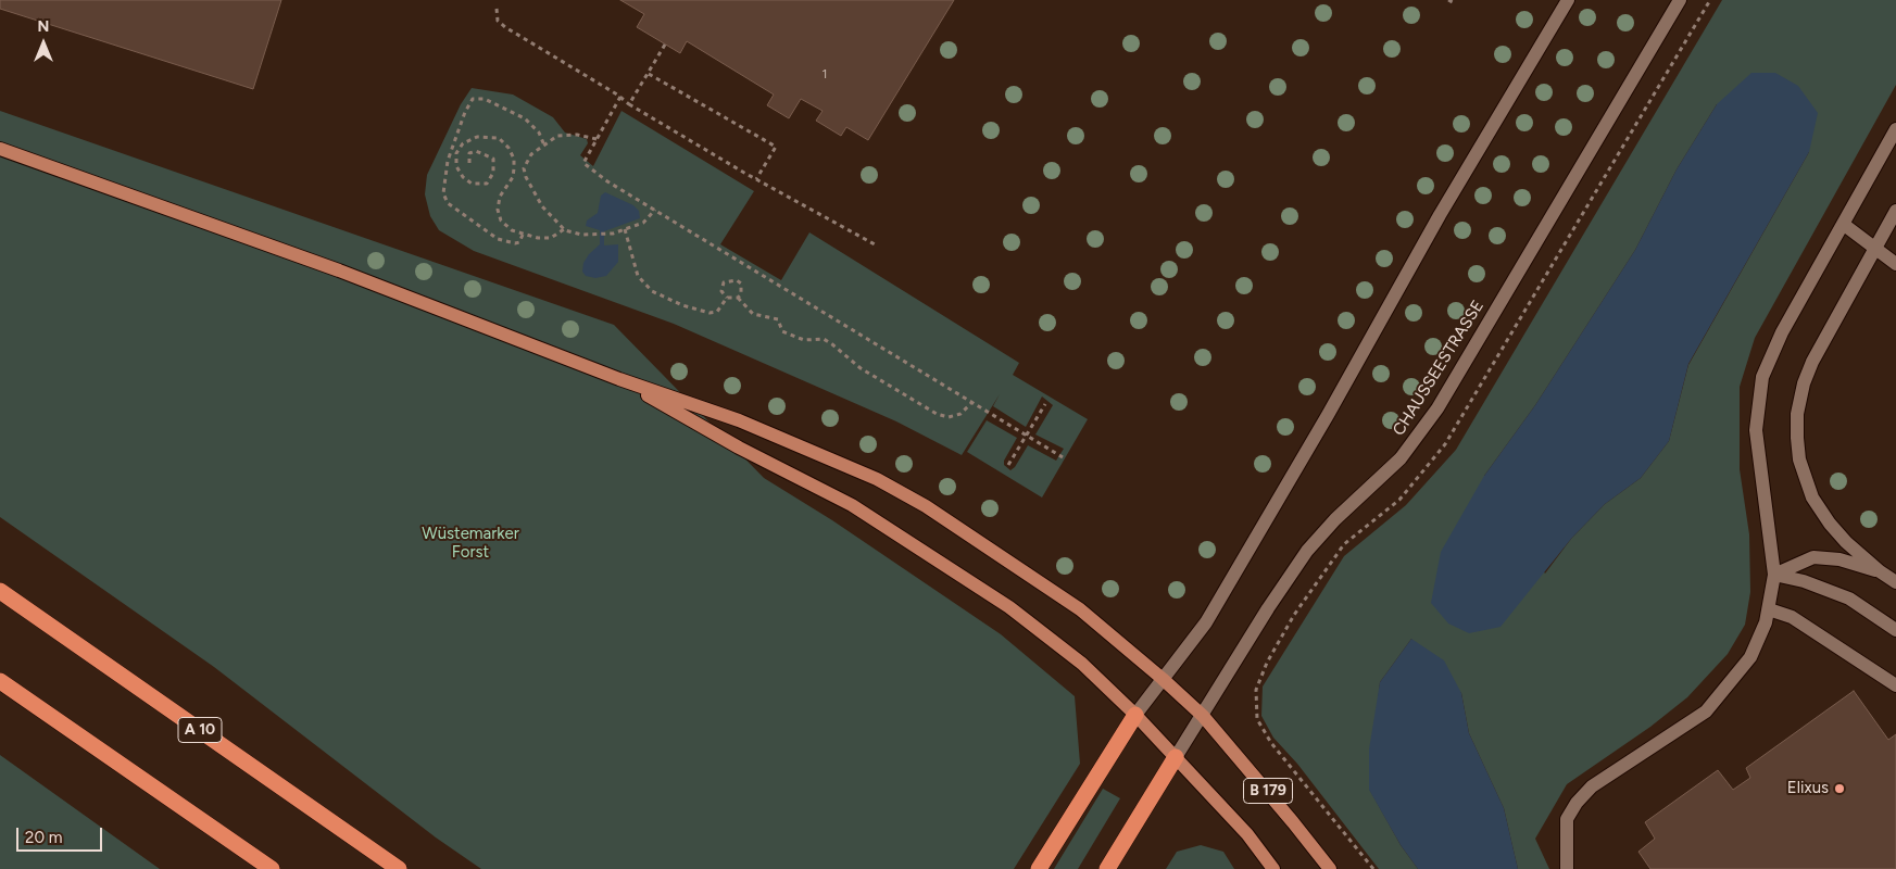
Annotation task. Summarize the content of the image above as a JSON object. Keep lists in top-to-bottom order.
{
  "streets": {
    "highway": ["A 10"],
    "main road": ["B 179"],
    "street": ["CHAUSSEESTRASSE"]
  },
  "crossings": [
    ["CHAUSSEESTRASSE", "B 179"]
  ],
  "parks": ["Wüstemarker Forst"],
  "places": ["Elixus"],
  "house_numbers": ["1"],
  "scale_bar": "20 m",
  "north": "top"
}
